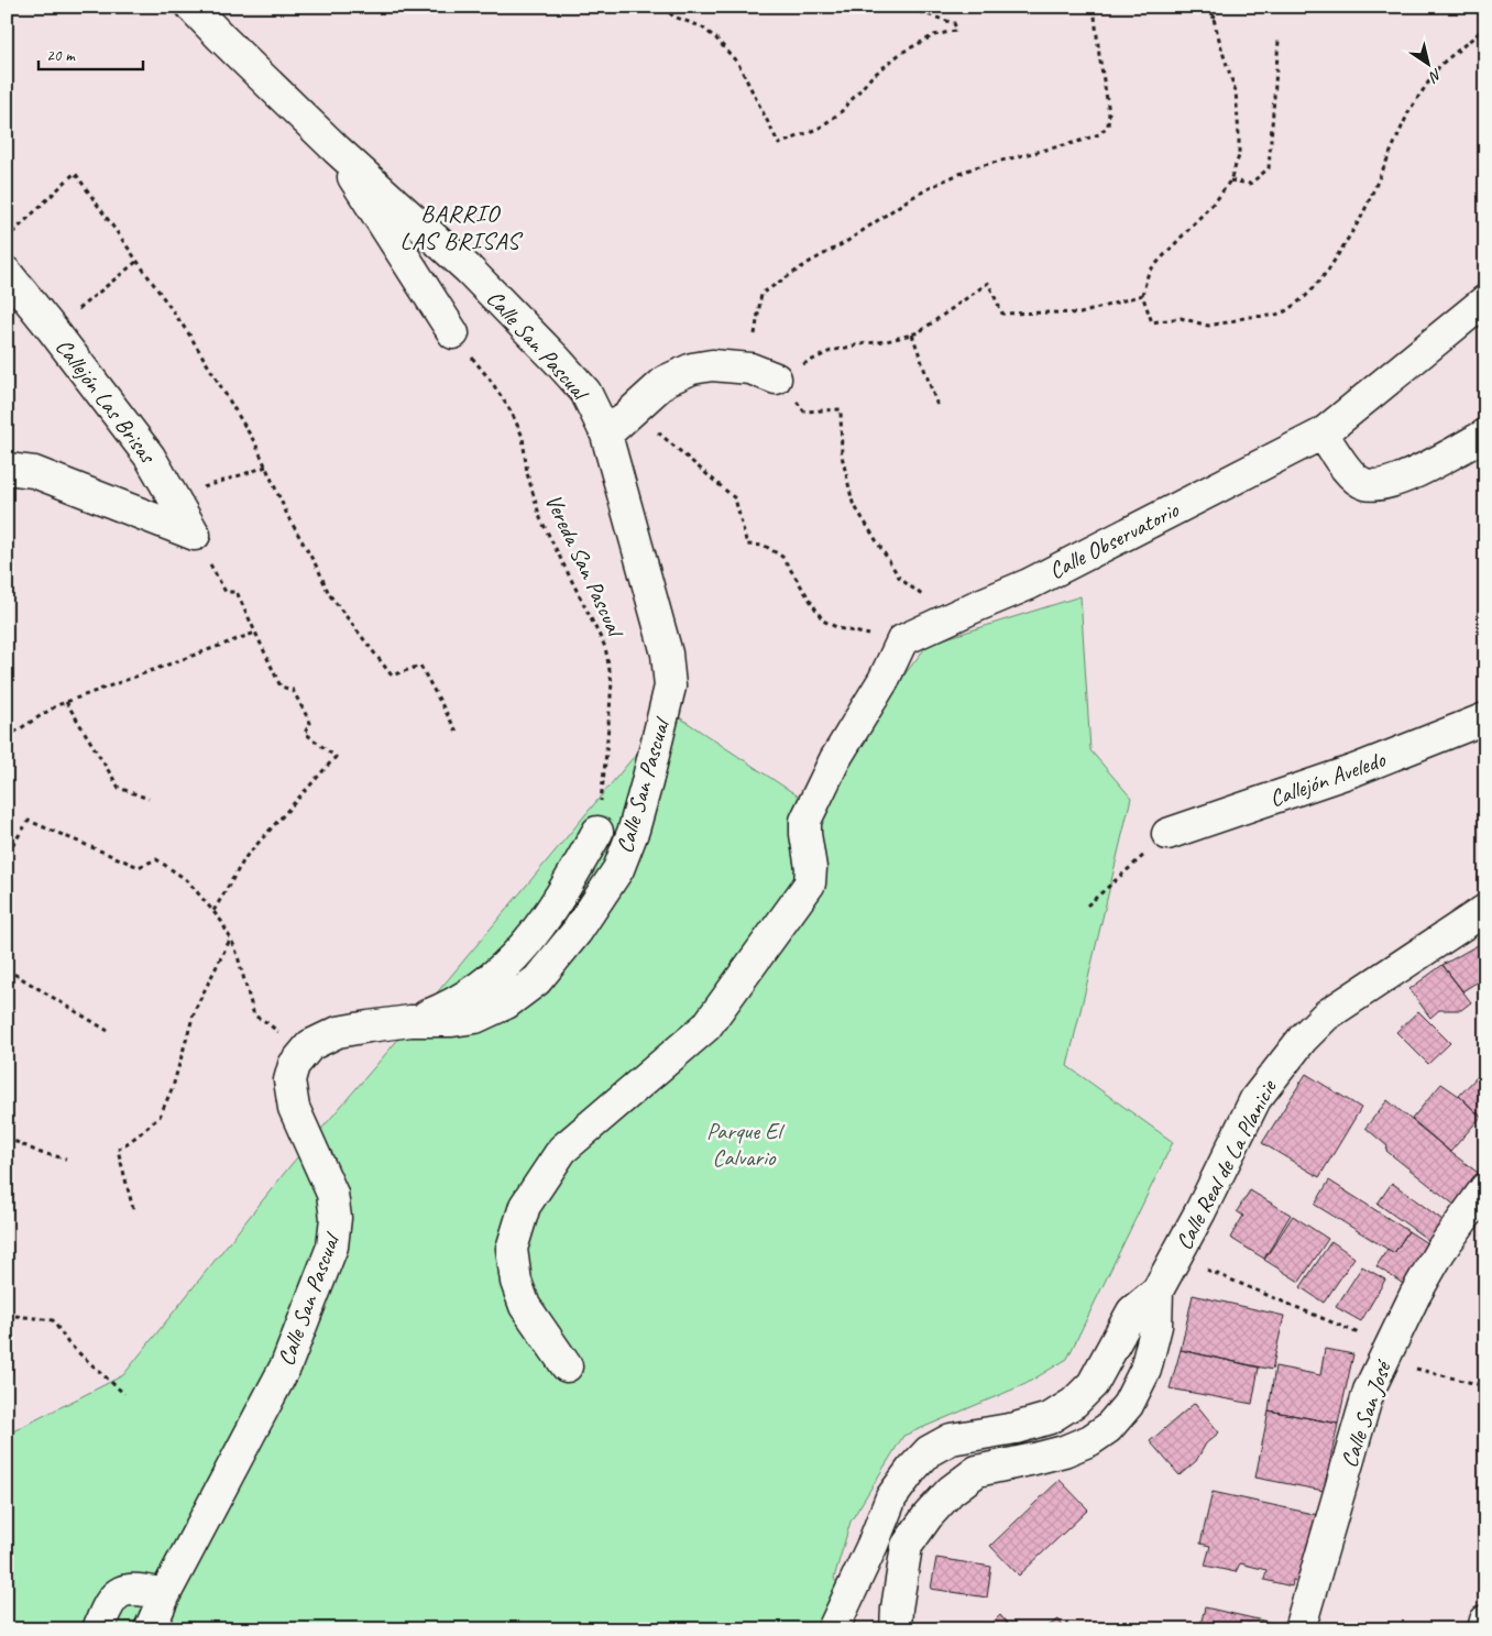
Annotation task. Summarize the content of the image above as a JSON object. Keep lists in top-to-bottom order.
{
  "streets": {
    "street": [
      "Calle San Pascual",
      "Callejón Las Brisas",
      "Calle Observatorio",
      "Callejón Aveledo",
      "Calle Real de La Planicie",
      "Calle San José"
    ],
    "path": ["Vereda San Pascual"]
  },
  "districts": ["BARRIO LAS BRISAS"],
  "parks": ["Parque El Calvario"],
  "scale_bar": "20 m",
  "north": "bottom right"
}
